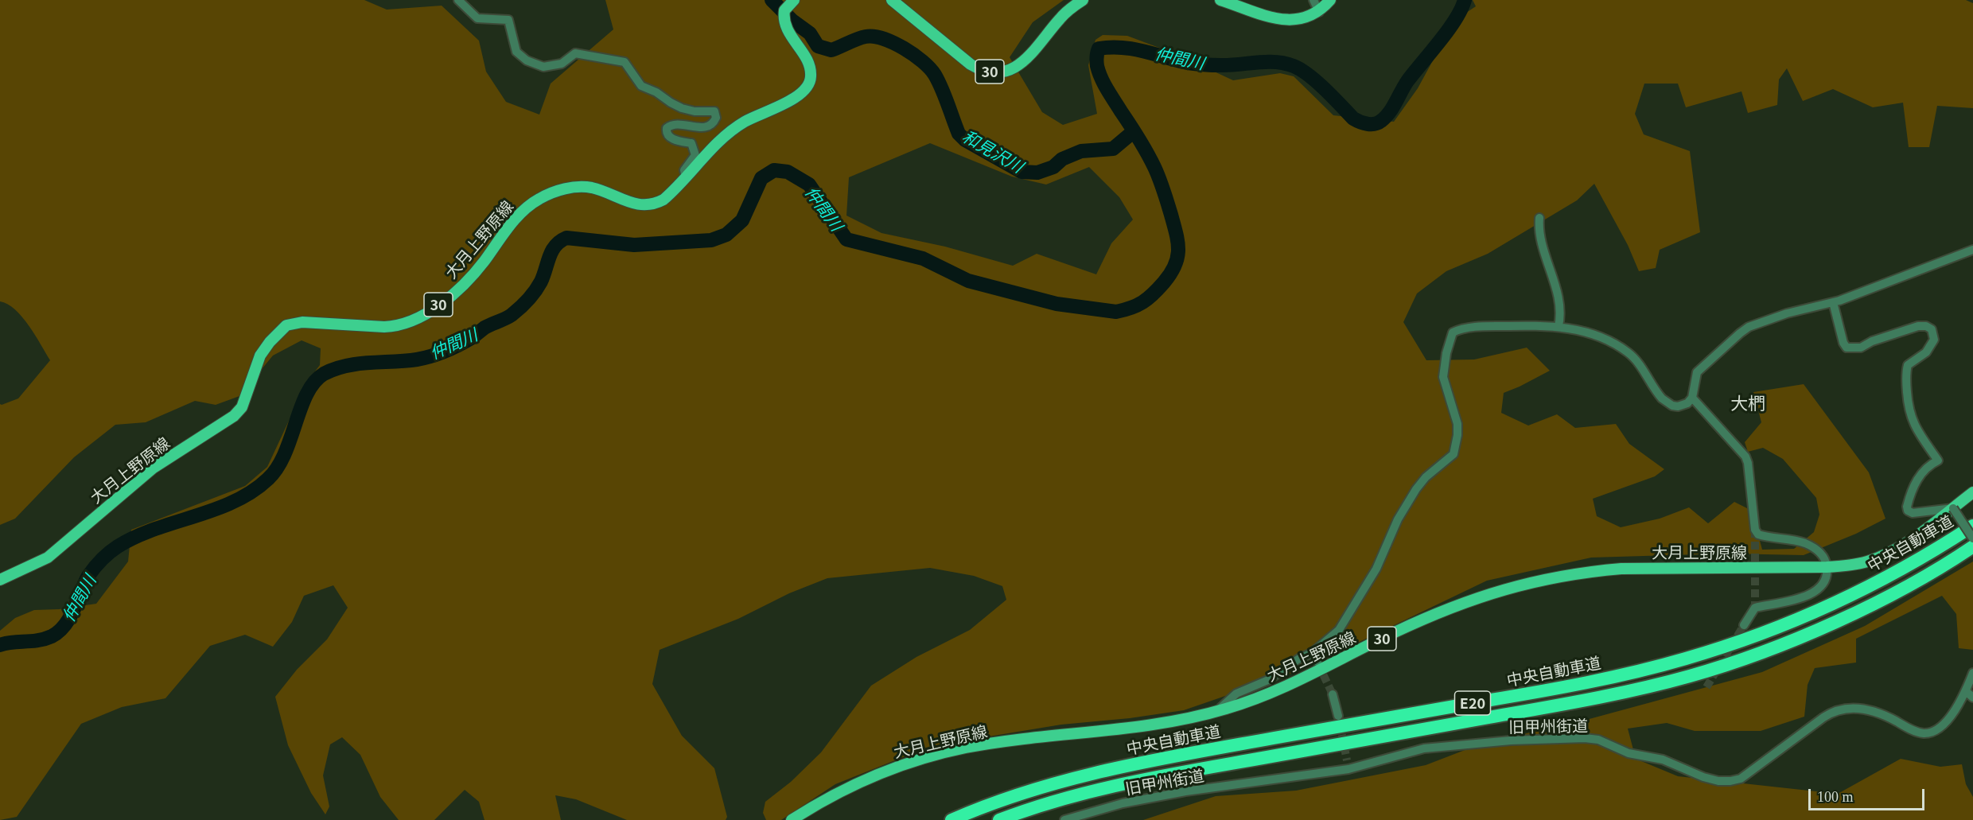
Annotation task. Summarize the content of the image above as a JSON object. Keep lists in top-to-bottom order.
{
  "streets": {
    "highway": ["中央自動車道", "E20"],
    "main road": ["30", "大月上野原線"],
    "street": ["旧甲州街道"]
  },
  "districts": ["大椚"],
  "water": ["仲間川", "和見沢川"],
  "scale_bar": "100 m"
}
